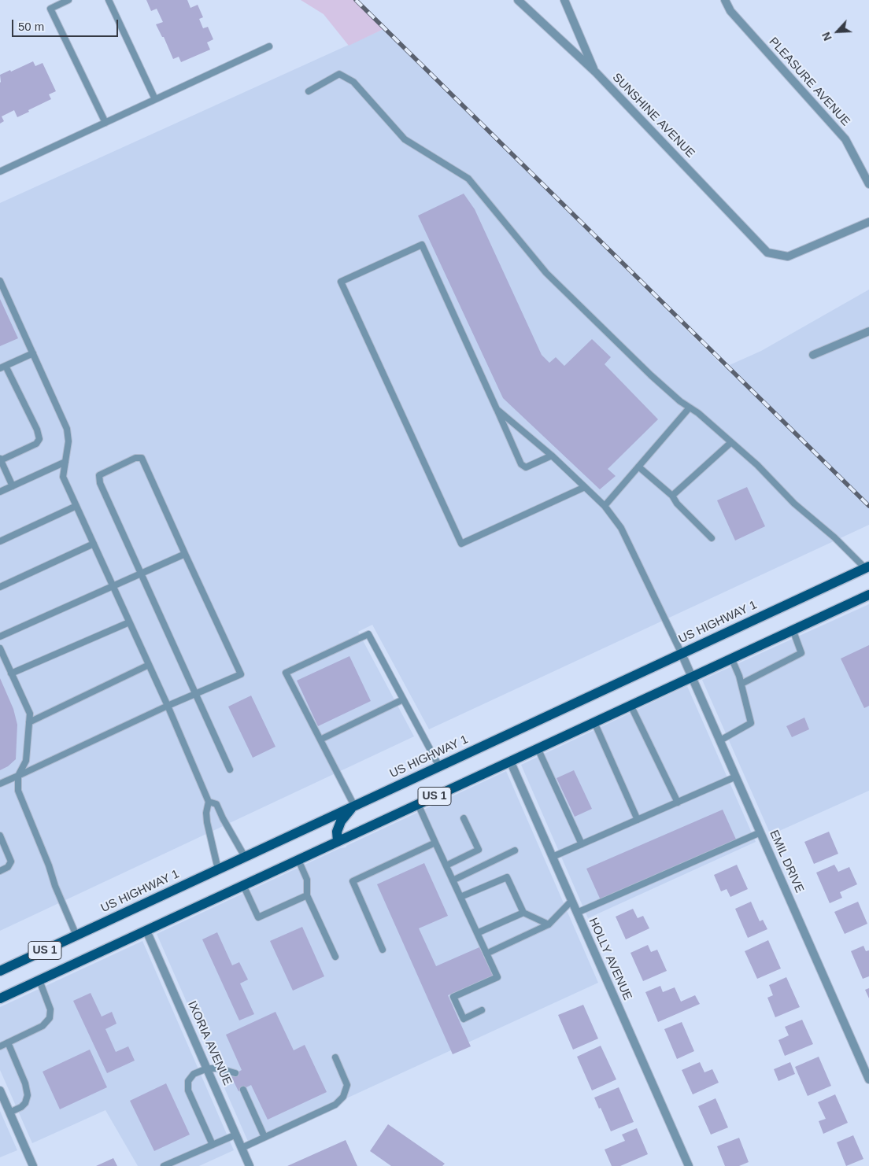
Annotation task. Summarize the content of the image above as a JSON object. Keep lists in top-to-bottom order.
{
  "streets": {
    "main road": ["US HIGHWAY 1", "US 1"],
    "street": [
      "PLEASURE AVENUE",
      "SUNSHINE AVENUE",
      "EMIL DRIVE",
      "HOLLY AVENUE",
      "IXORIA AVENUE"
    ]
  },
  "crossings": [
    ["US HIGHWAY 1", "EMIL DRIVE"],
    ["US 1", "EMIL DRIVE"],
    ["US 1", "HOLLY AVENUE"],
    ["US 1", "IXORIA AVENUE"]
  ],
  "scale_bar": "50 m",
  "north": "bottom left"
}
